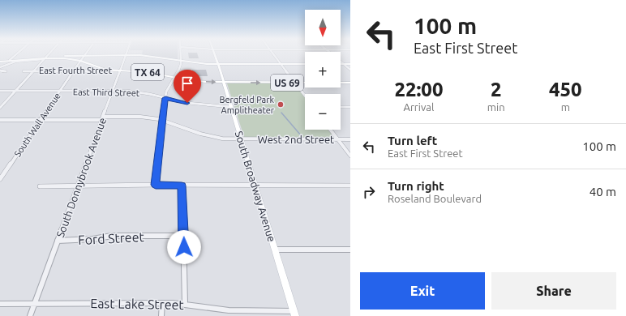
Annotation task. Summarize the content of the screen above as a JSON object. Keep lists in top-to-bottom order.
{
  "streets": {
    "main road": [
      "East Fourth Street",
      "TX 64",
      "US 69",
      "South Broadway Avenue"
    ],
    "street": [
      "East Third Street",
      "South Wall Avenue",
      "West 2nd Street",
      "South Donnybrook Avenue",
      "Ford Street",
      "East Lake Street"
    ]
  },
  "crossings": [
    ["East Fourth Street", "TX 64"],
    ["East Fourth Street", "US 69"],
    ["East Fourth Street", "South Wall Avenue"],
    ["East Fourth Street", "South Donnybrook Avenue"],
    ["East Fourth Street", "South Broadway Avenue"],
    ["TX 64", "US 69"],
    ["TX 64", "South Wall Avenue"],
    ["TX 64", "South Donnybrook Avenue"],
    ["TX 64", "South Broadway Avenue"],
    ["US 69", "South Broadway Avenue"],
    ["East Third Street", "South Wall Avenue"],
    ["East Third Street", "South Donnybrook Avenue"],
    ["East Third Street", "South Broadway Avenue"],
    ["South Wall Avenue", "West 2nd Street"],
    ["West 2nd Street", "South Donnybrook Avenue"],
    ["West 2nd Street", "South Broadway Avenue"],
    ["South Donnybrook Avenue", "Ford Street"],
    ["South Donnybrook Avenue", "East Lake Street"],
    ["South Broadway Avenue", "East Lake Street"]
  ],
  "places": ["Bergfeld Park Amplitheater"],
  "north": "bottom",
  "page": {
    "turn": ["100 m", "East First Street"],
    "map_buttons": ["+", "−"],
    "eta": [
      "22:00",
      "Arrival",
      "2",
      "min",
      "450",
      "m"
    ],
    "list": [
      {
        "name": "Turn left",
        "note": "East First Street",
        "value": "100 m"
      },
      {
        "name": "Turn right",
        "note": "Roseland Boulevard",
        "value": "40 m"
      }
    ],
    "buttons": ["Exit", "Share"]
  }
}
